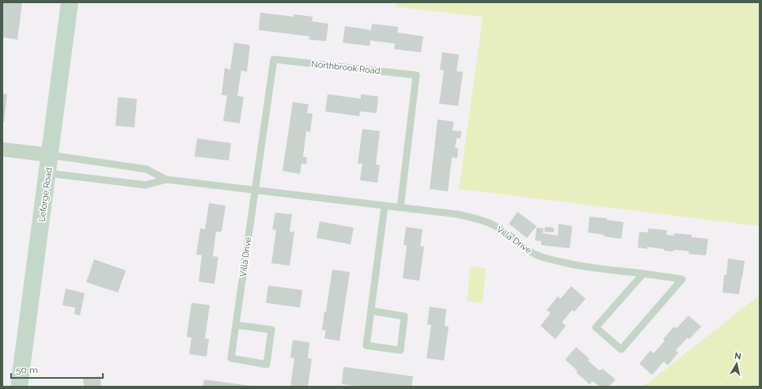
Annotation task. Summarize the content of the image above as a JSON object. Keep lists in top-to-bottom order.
{
  "streets": {
    "main road": ["Leforge Road"],
    "lane": ["Northbrook Road", "Villa Drive"]
  },
  "crossings": [
    ["Northbrook Road", "Villa Drive"],
    ["Leforge Road", "Villa Drive"]
  ],
  "scale_bar": "50 m",
  "north": "top"
}
